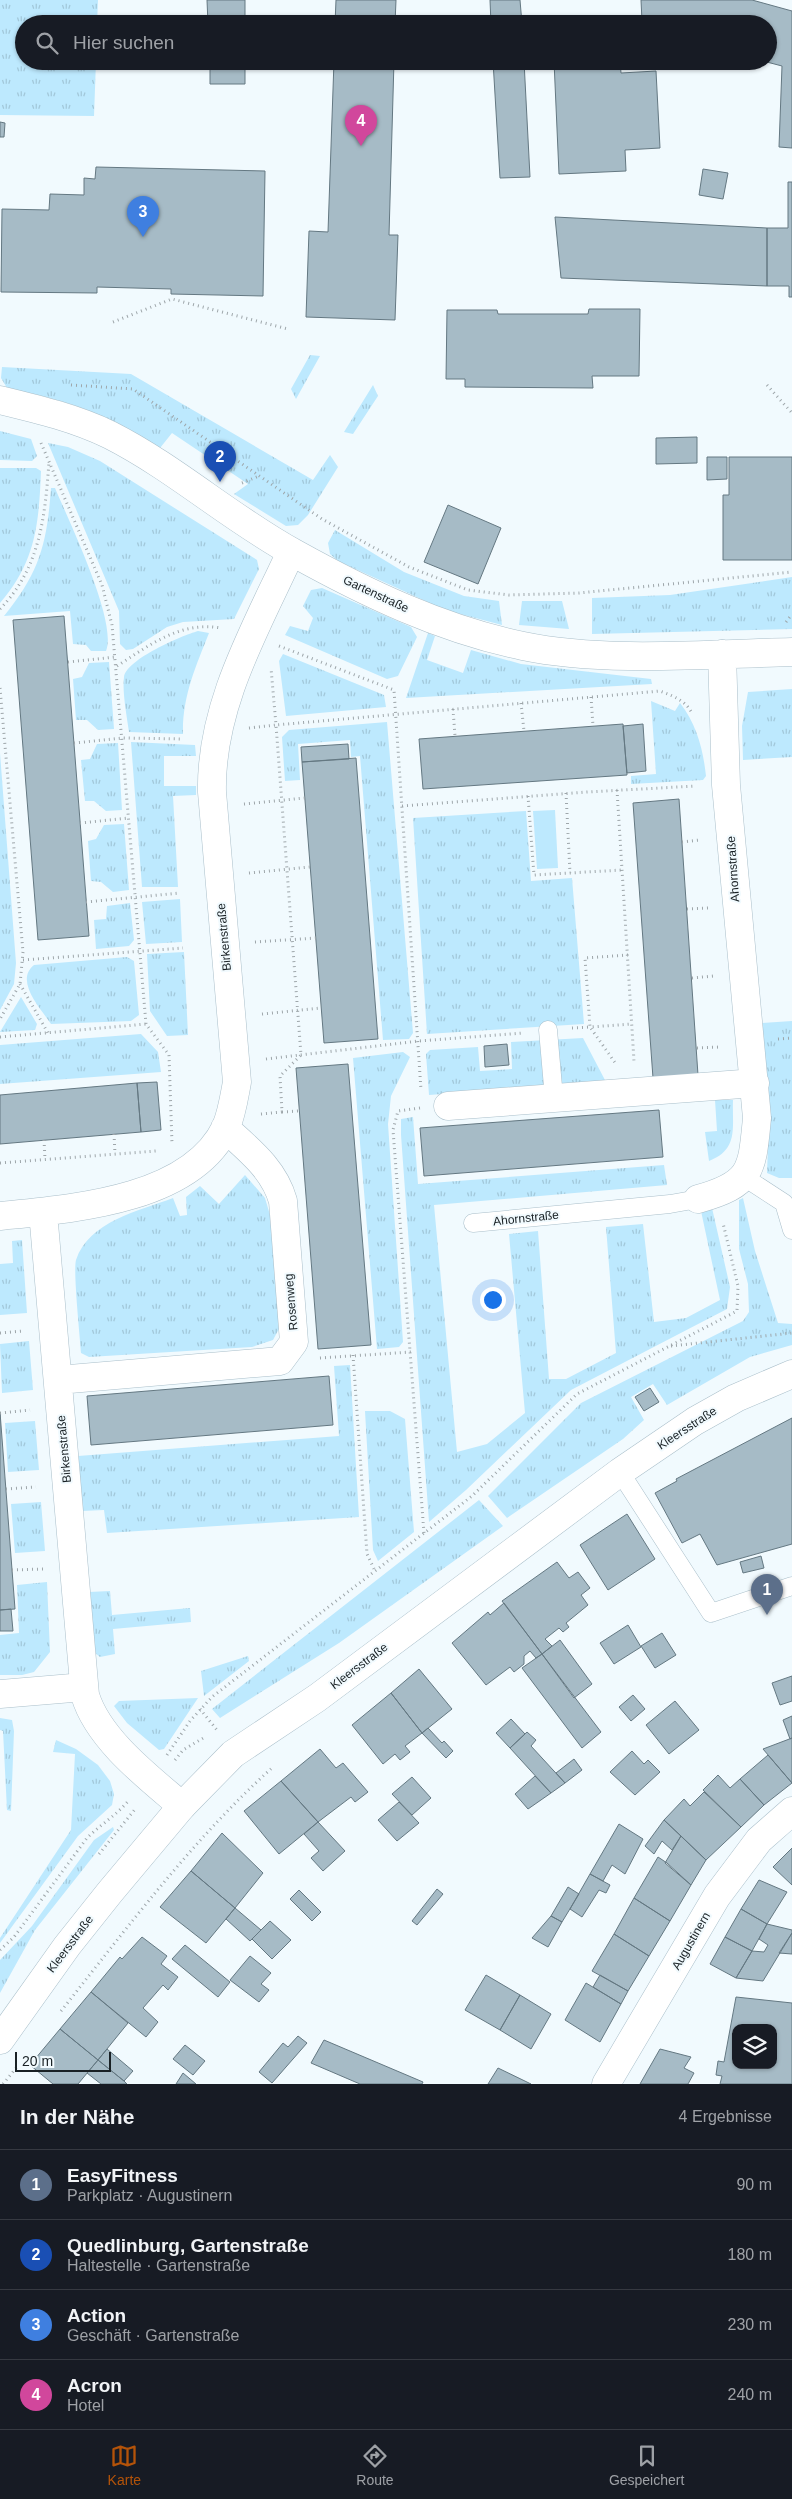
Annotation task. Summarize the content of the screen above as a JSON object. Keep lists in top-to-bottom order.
{
  "streets": {
    "street": [
      "Gartenstraße",
      "Ahornstraße",
      "Birkenstraße",
      "Rosenweg",
      "Kleersstraße",
      "Augustinern"
    ]
  },
  "crossings": [
    ["Gartenstraße", "Ahornstraße"],
    ["Gartenstraße", "Birkenstraße"],
    ["Birkenstraße", "Rosenweg"],
    ["Birkenstraße", "Kleersstraße"]
  ],
  "scale_bar": "20 m",
  "page": {
    "search": "Hier suchen",
    "pins": [
      "4",
      "3",
      "2",
      "1"
    ],
    "scale": "20 m",
    "heading": ["In der Nähe", "4 Ergebnisse"],
    "list": [
      {
        "mark": "1",
        "name": "EasyFitness",
        "note": "Parkplatz · Augustinern",
        "value": "90 m"
      },
      {
        "mark": "2",
        "name": "Quedlinburg, Gartenstraße",
        "note": "Haltestelle · Gartenstraße",
        "value": "180 m"
      },
      {
        "mark": "3",
        "name": "Action",
        "note": "Geschäft · Gartenstraße",
        "value": "230 m"
      },
      {
        "mark": "4",
        "name": "Acron",
        "note": "Hotel",
        "value": "240 m"
      }
    ],
    "nav": ["Karte", "Route", "Gespeichert"]
  }
}
